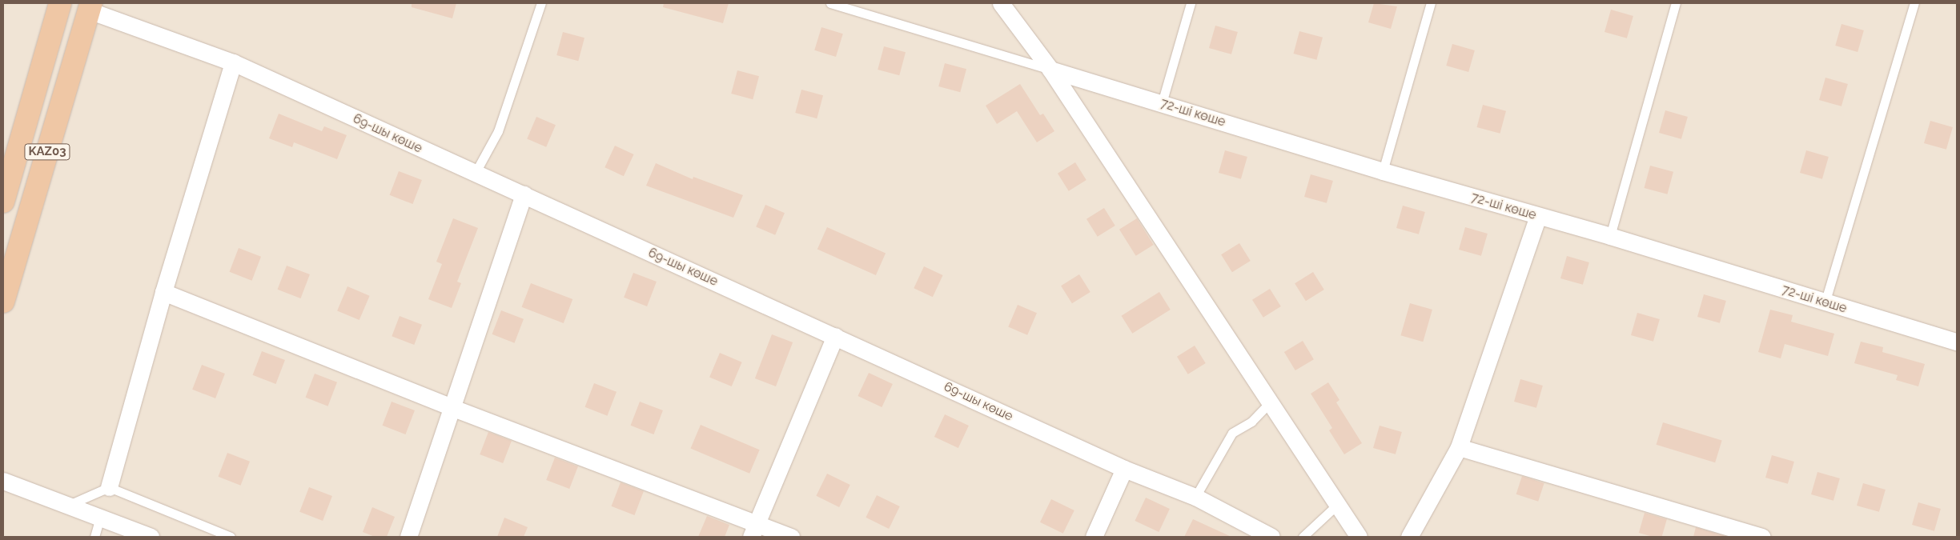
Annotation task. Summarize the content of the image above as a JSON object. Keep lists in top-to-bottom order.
{
  "streets": {
    "highway": ["KАZ03"],
    "street": ["72-ші көше", "69-шы көше"]
  },
  "crossings": [
    ["69-шы көше", "KАZ03"]
  ]
}
